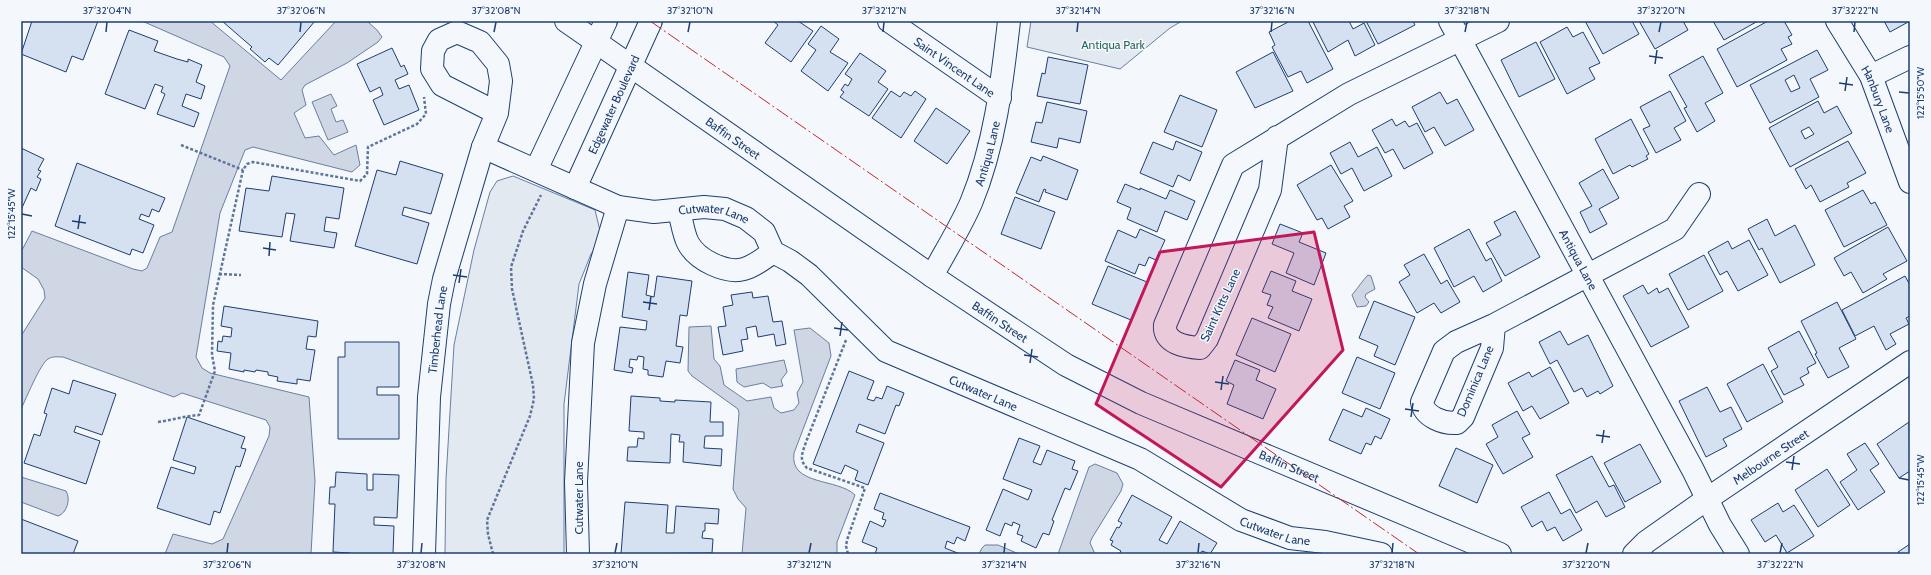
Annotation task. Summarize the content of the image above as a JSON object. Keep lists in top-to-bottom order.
{
  "streets": {
    "street": [
      "Saint Vincent Lane",
      "Hanbury Lane",
      "Edgewater Boulevard",
      "Baffin Street",
      "Antiqua Lane",
      "Cutwater Lane",
      "Saint Kitts Lane",
      "Timberhead Lane",
      "Melbourne Street"
    ]
  },
  "crossings": [
    ["Saint Vincent Lane", "Antiqua Lane"],
    ["Edgewater Boulevard", "Baffin Street"],
    ["Edgewater Boulevard", "Cutwater Lane"],
    ["Baffin Street", "Antiqua Lane"],
    ["Antiqua Lane", "Saint Kitts Lane"],
    ["Antiqua Lane", "Melbourne Street"],
    ["Cutwater Lane", "Timberhead Lane"]
  ],
  "parks": ["Antiqua Park"],
  "coordinates": [
    "37°32'04\"N",
    "37°32'06\"N",
    "37°32'08\"N",
    "37°32'10\"N",
    "37°32'12\"N",
    "37°32'14\"N",
    "37°32'16\"N",
    "37°32'18\"N",
    "37°32'20\"N",
    "37°32'22\"N",
    "122°15'50\"W",
    "122°15'45\"W"
  ]
}
